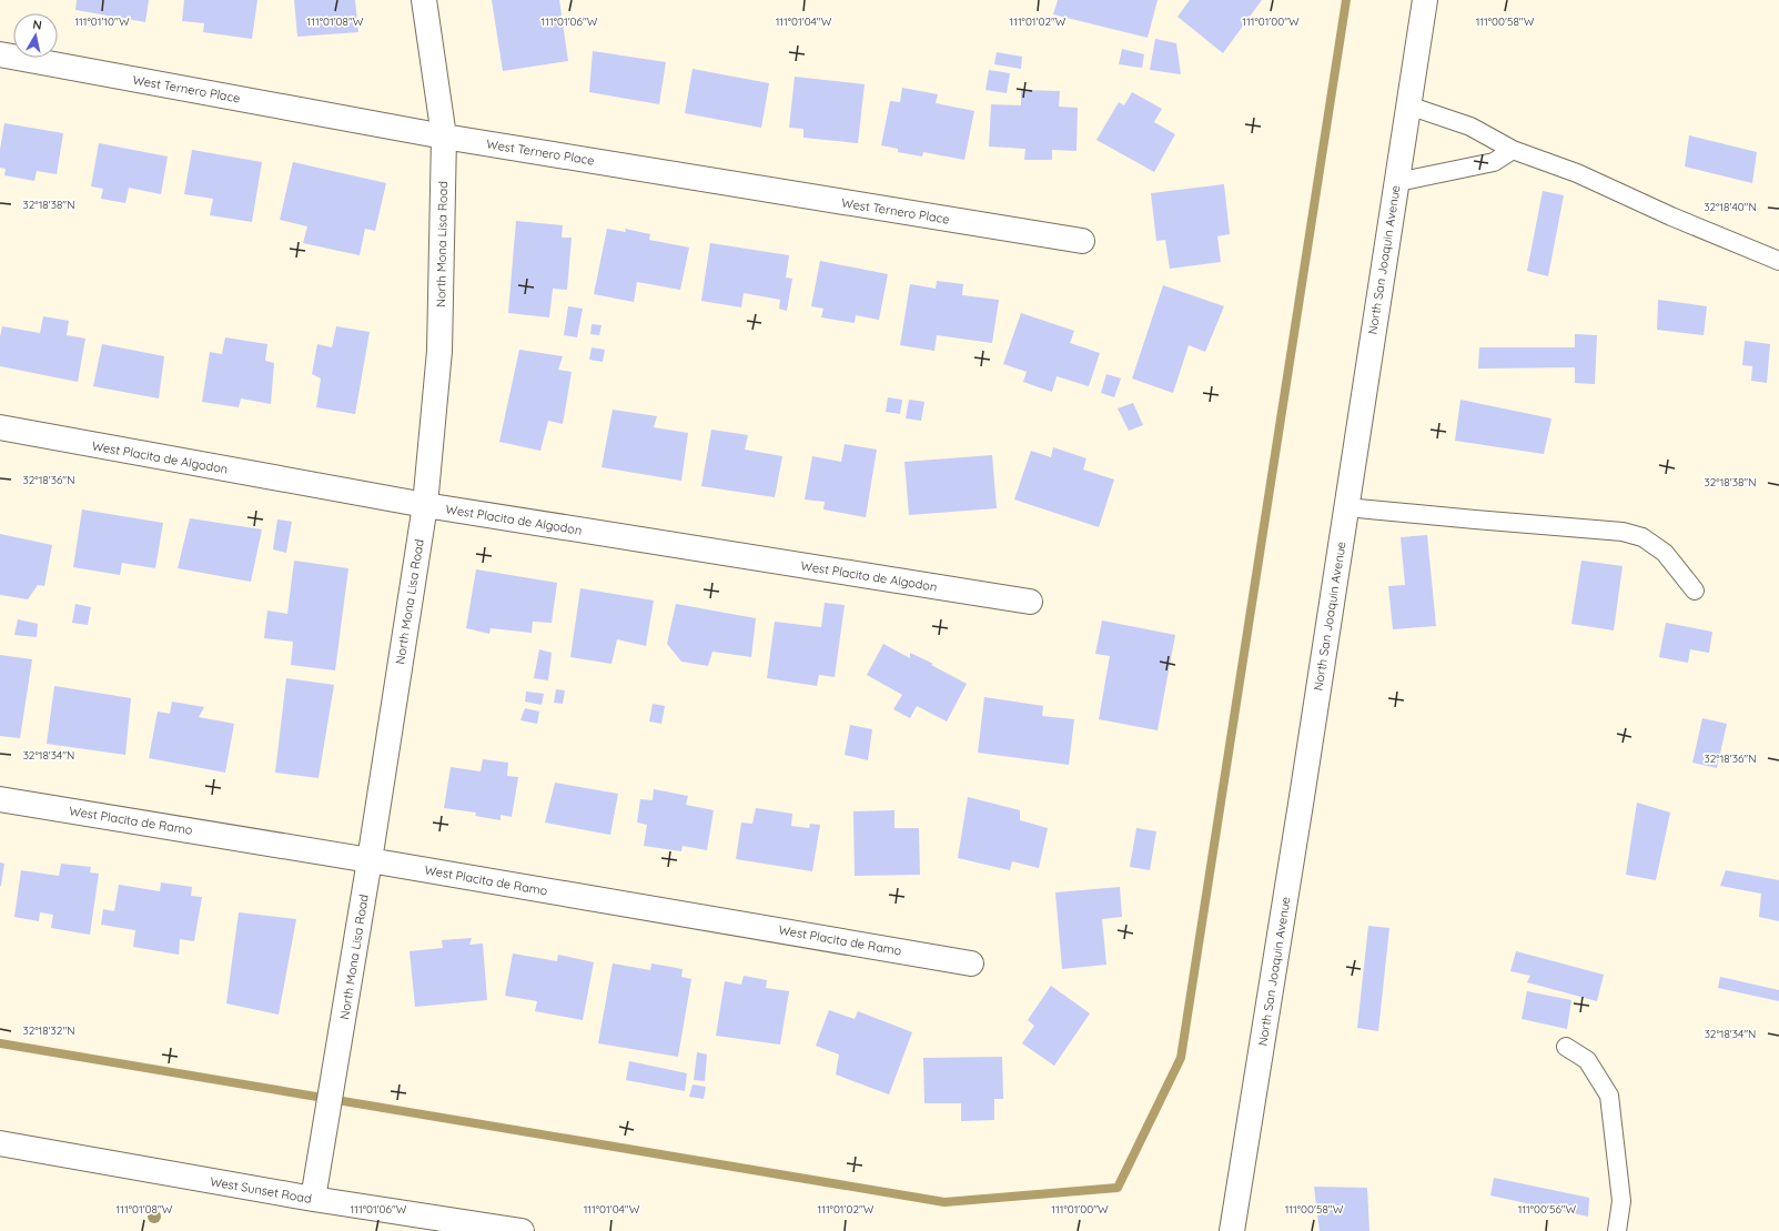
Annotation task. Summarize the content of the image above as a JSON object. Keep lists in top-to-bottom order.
{
  "streets": {
    "street": [
      "West Ternero Place",
      "North Mona Lisa Road",
      "North San Joaquin Avenue",
      "West Placita de Algodon",
      "West Placita de Ramo",
      "West Sunset Road"
    ]
  },
  "crossings": [
    ["West Ternero Place", "North Mona Lisa Road"],
    ["North Mona Lisa Road", "West Placita de Algodon"],
    ["North Mona Lisa Road", "West Placita de Ramo"],
    ["North Mona Lisa Road", "West Sunset Road"]
  ],
  "north": "top",
  "coordinates": [
    "111°01'10\"W",
    "111°01'08\"W",
    "111°01'06\"W",
    "111°01'04\"W",
    "111°01'02\"W",
    "111°01'00\"W",
    "111°00'58\"W",
    "32°18'38\"N",
    "32°18'40\"N",
    "32°18'36\"N",
    "32°18'34\"N",
    "32°18'32\"N",
    "111°00'56\"W"
  ]
}
